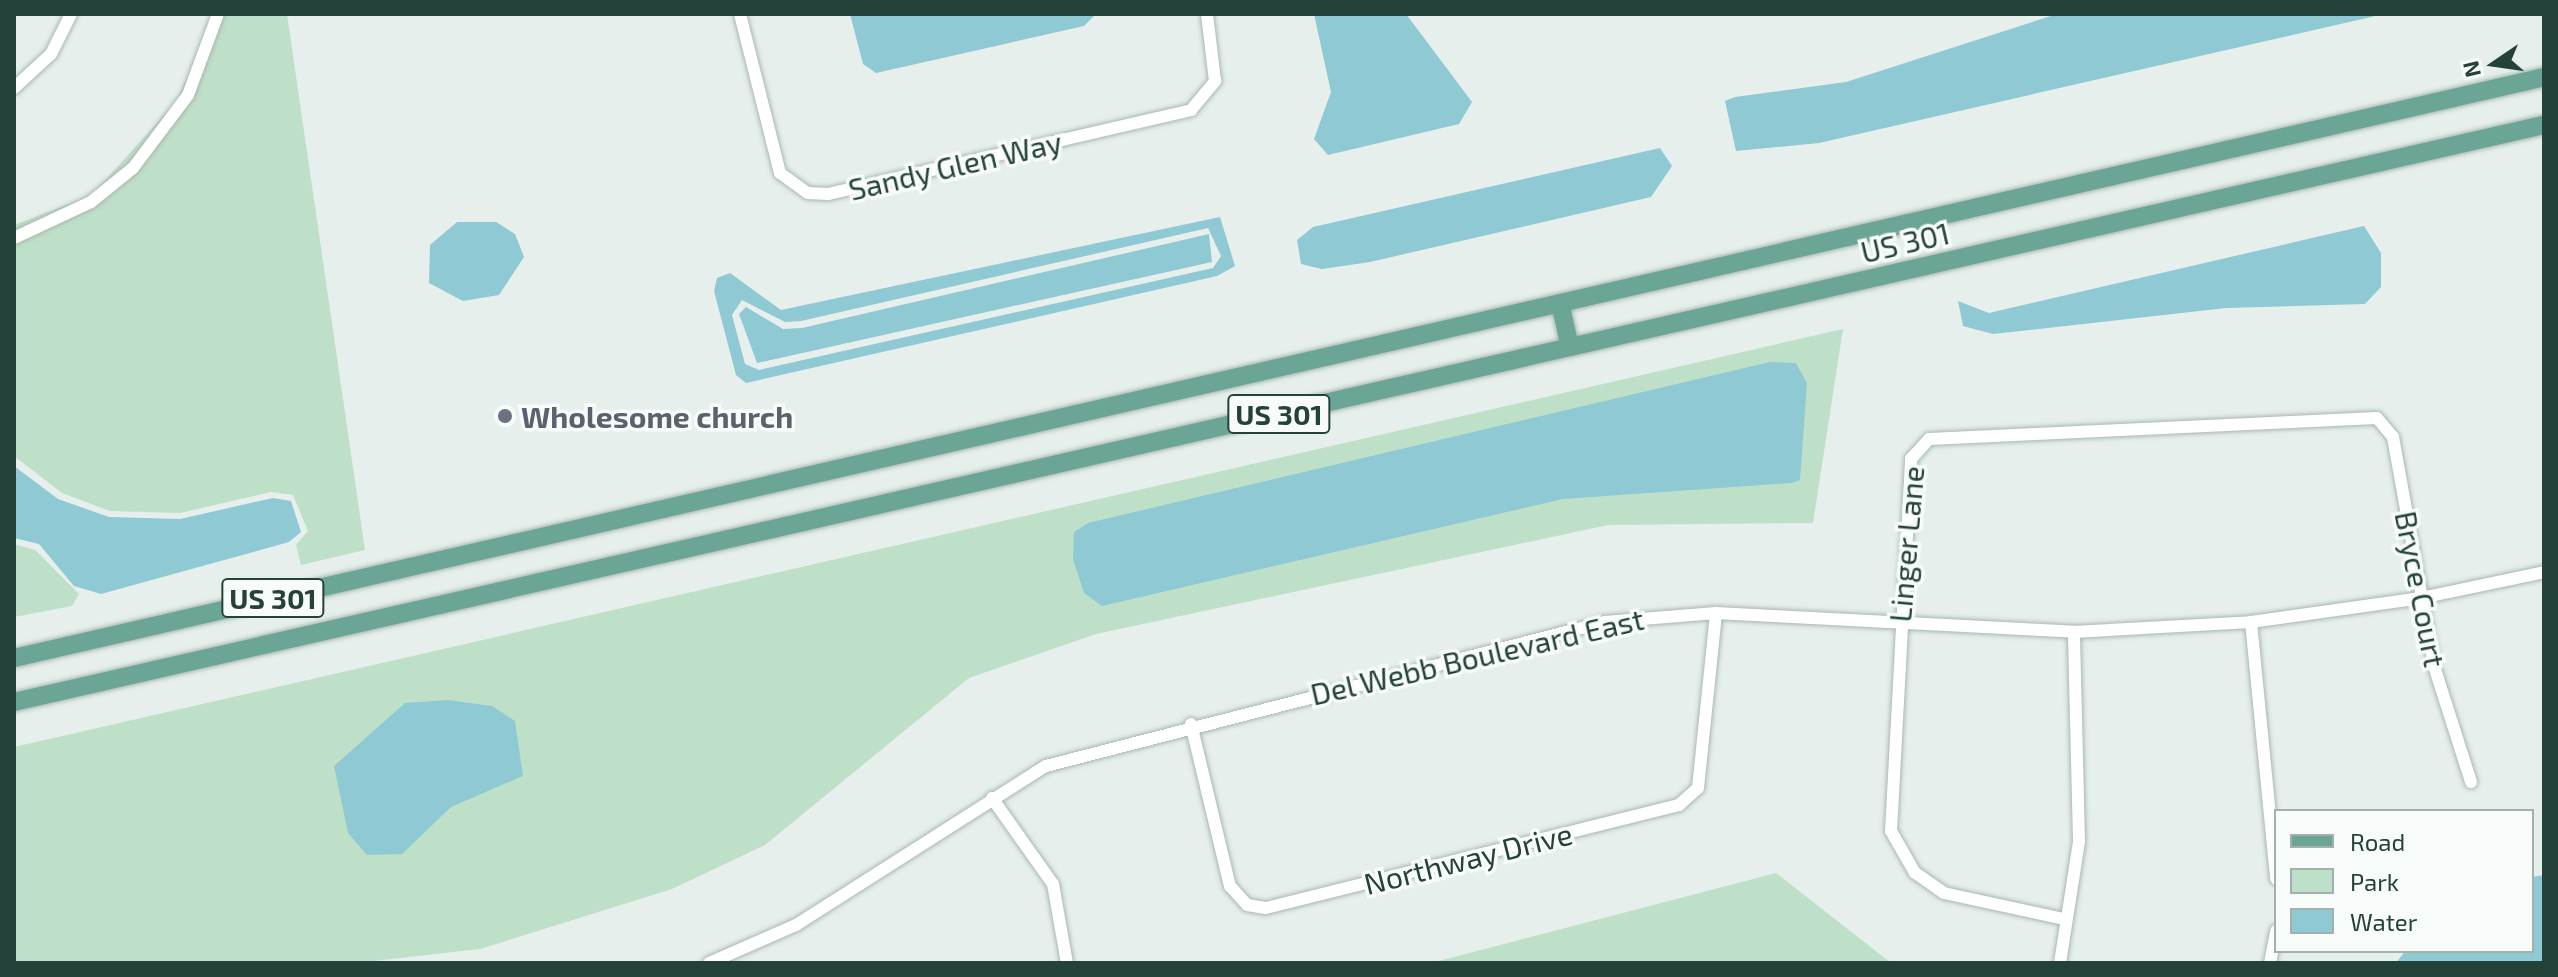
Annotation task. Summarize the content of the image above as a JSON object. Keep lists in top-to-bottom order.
{
  "streets": {
    "main road": ["US 301"],
    "street": [
      "Sandy Glen Way",
      "Linger Lane",
      "Bryce Court",
      "Del Webb Boulevard East",
      "Northway Drive"
    ]
  },
  "crossings": [
    ["Linger Lane", "Bryce Court"],
    ["Linger Lane", "Del Webb Boulevard East"],
    ["Bryce Court", "Del Webb Boulevard East"],
    ["Del Webb Boulevard East", "Northway Drive"]
  ],
  "places": ["Wholesome church"],
  "legend": ["Road", "Park", "Water"],
  "north": "left"
}
